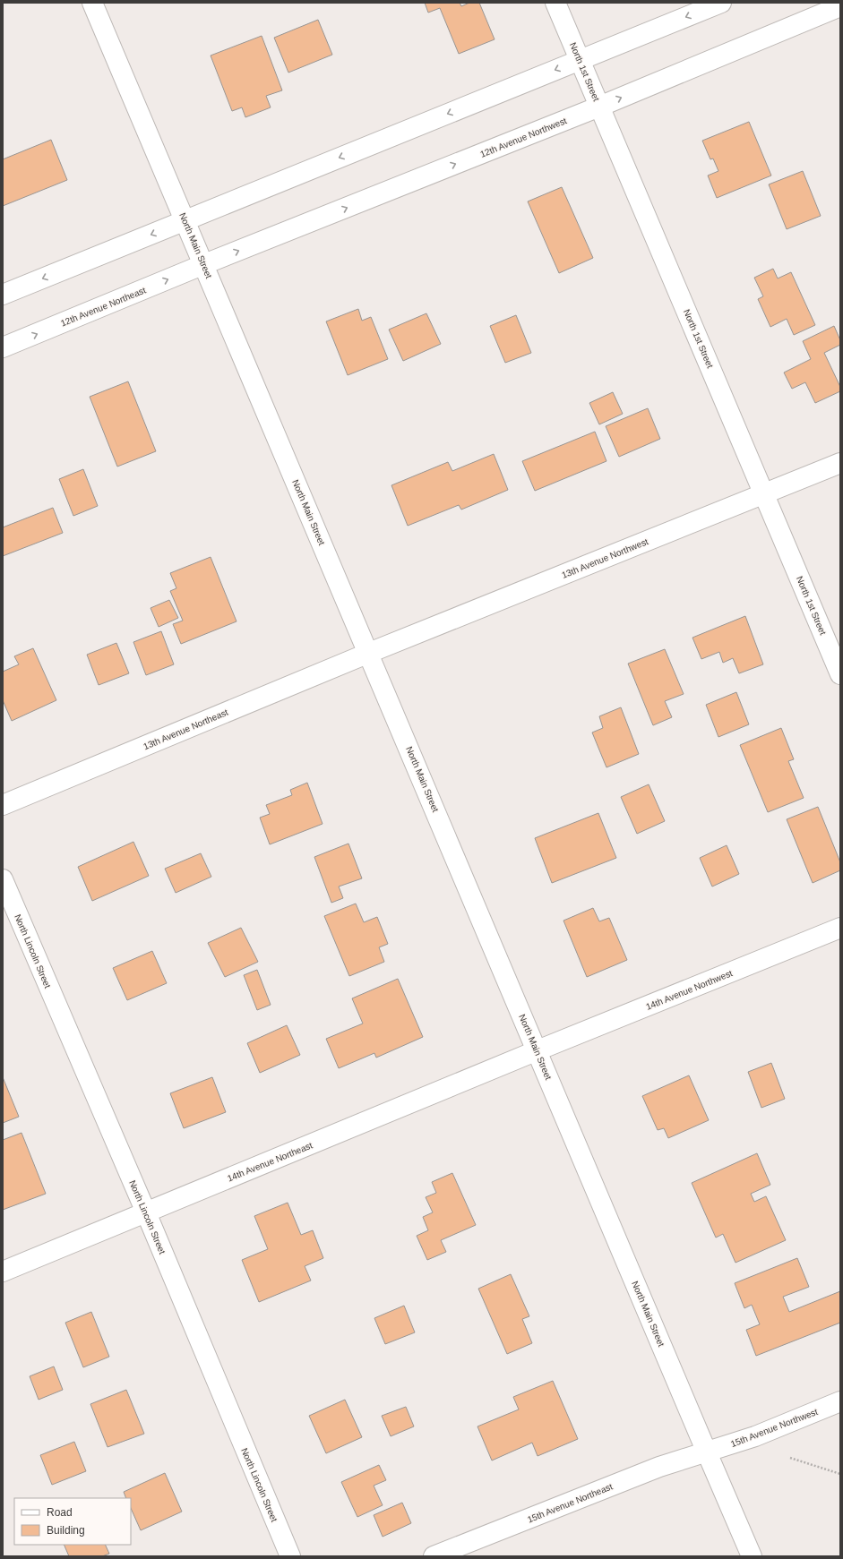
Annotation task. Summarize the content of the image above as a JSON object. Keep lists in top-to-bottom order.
{
  "streets": {
    "street": [
      "North 1st Street",
      "12th Avenue Northwest",
      "North Main Street",
      "12th Avenue Northeast",
      "13th Avenue Northwest",
      "13th Avenue Northeast",
      "North Lincoln Street",
      "14th Avenue Northwest",
      "14th Avenue Northeast",
      "15th Avenue Northwest",
      "15th Avenue Northeast"
    ]
  },
  "crossings": [
    ["North 1st Street", "12th Avenue Northwest"],
    ["North 1st Street", "13th Avenue Northwest"],
    ["12th Avenue Northwest", "North Main Street"],
    ["12th Avenue Northwest", "12th Avenue Northeast"],
    ["North Main Street", "12th Avenue Northeast"],
    ["North Main Street", "13th Avenue Northwest"],
    ["North Main Street", "13th Avenue Northeast"],
    ["North Main Street", "14th Avenue Northwest"],
    ["North Main Street", "14th Avenue Northeast"],
    ["North Main Street", "15th Avenue Northwest"],
    ["North Main Street", "15th Avenue Northeast"],
    ["13th Avenue Northwest", "13th Avenue Northeast"],
    ["North Lincoln Street", "14th Avenue Northeast"],
    ["14th Avenue Northwest", "14th Avenue Northeast"],
    ["15th Avenue Northwest", "15th Avenue Northeast"]
  ],
  "legend": ["Road", "Building"]
}
